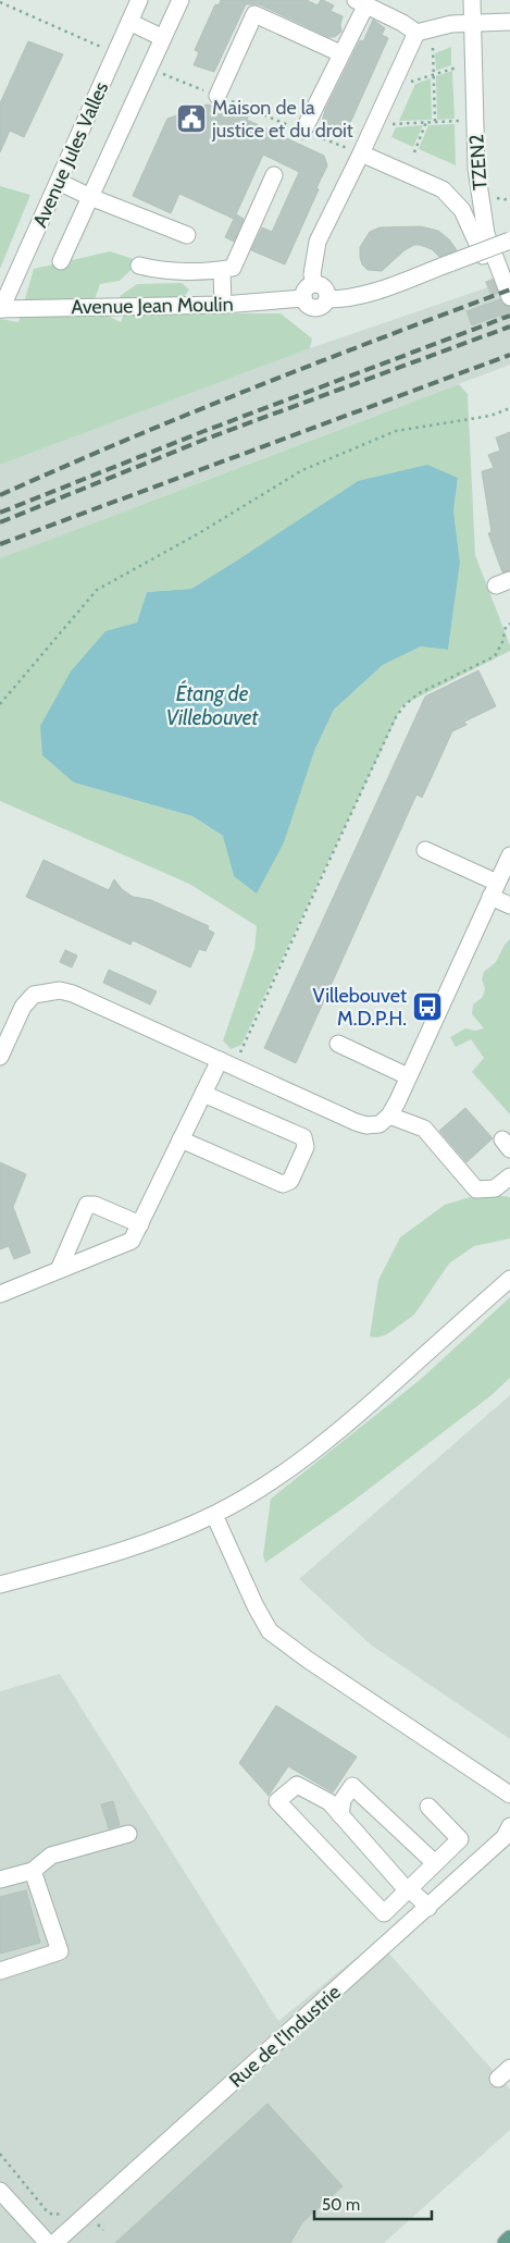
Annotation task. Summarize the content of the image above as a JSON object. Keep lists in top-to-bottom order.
{
  "streets": {
    "street": [
      "Avenue Jules Valles",
      "TZEN2",
      "Avenue Jean Moulin",
      "Rue de l'Industrie"
    ]
  },
  "crossings": [
    ["Avenue Jules Valles", "Avenue Jean Moulin"]
  ],
  "water": ["Étang de Villebouvet"],
  "places": {
    "public building": ["Maison de la justice et du droit"],
    "bus stop": ["Villebouvet M.D.P.H."]
  },
  "scale_bar": "50 m"
}
